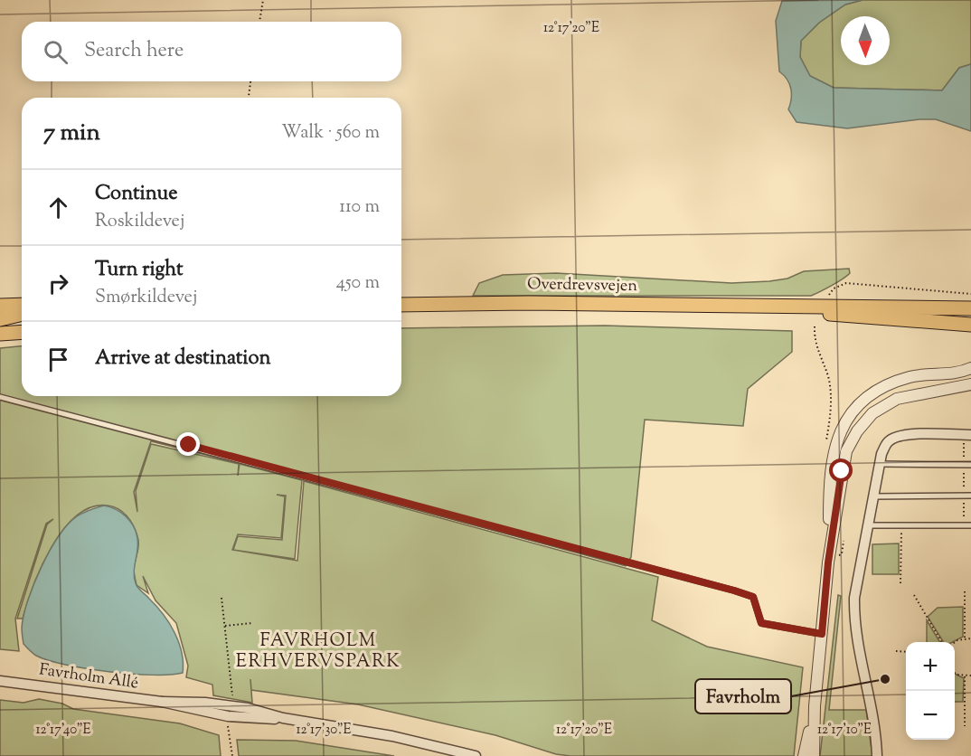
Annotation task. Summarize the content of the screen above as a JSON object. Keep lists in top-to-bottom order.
{
  "streets": {
    "main road": ["Overdrevsvejen"],
    "street": ["Favrholm Allé"]
  },
  "districts": ["FAVRHOLM ERHVERVSPARK"],
  "places": ["Favrholm"],
  "north": "bottom",
  "page": {
    "search": "Search here",
    "heading": ["7 min", "Walk · 560 m"],
    "list": [
      ["Continue", "Roskildevej", "110 m"],
      ["Turn right", "Smørkildevej", "450 m"],
      "Arrive at destination"
    ],
    "map_buttons": ["+", "−"]
  },
  "coordinates": [
    "12°17'20\"E",
    "12°17'40\"E",
    "12°17'30\"E",
    "12°17'10\"E"
  ]
}
